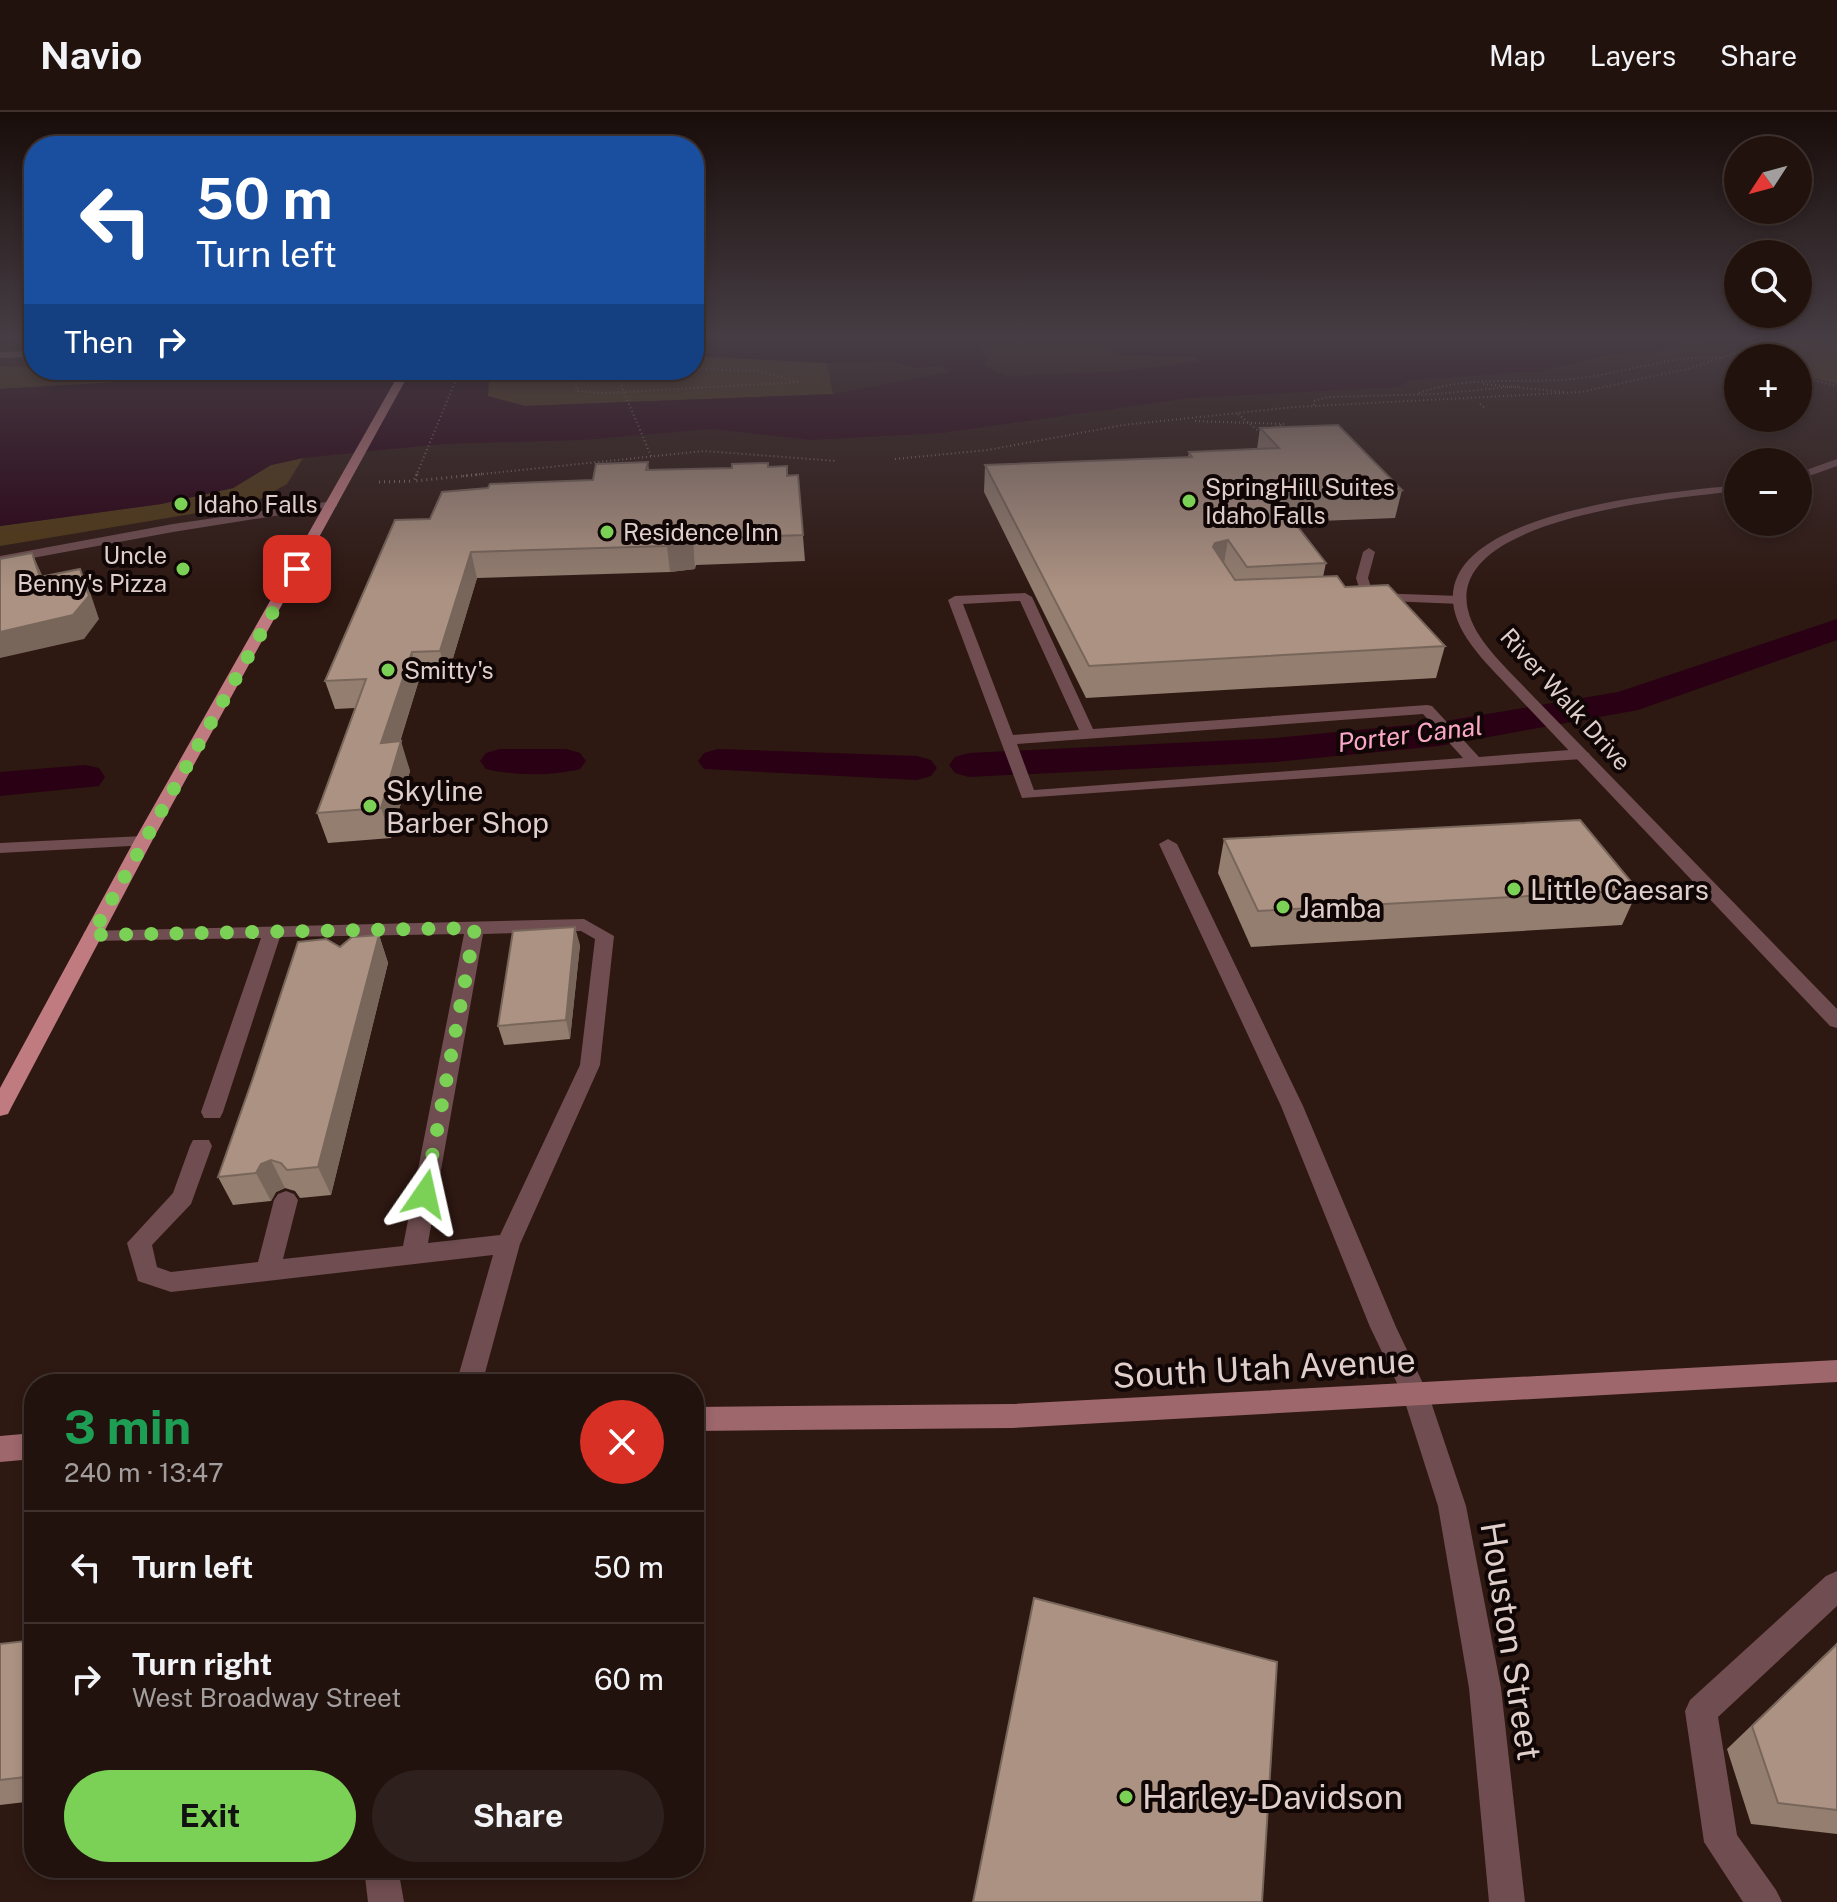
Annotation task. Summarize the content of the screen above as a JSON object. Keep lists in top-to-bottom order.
{
  "streets": {
    "main road": ["South Utah Avenue"],
    "street": ["River Walk Drive", "Houston Street"]
  },
  "crossings": [
    ["South Utah Avenue", "Houston Street"]
  ],
  "water": ["Porter Canal"],
  "places": [
    "SpringHill Suites Idaho Falls",
    "Idaho Falls",
    "Residence Inn",
    "Uncle Benny's Pizza",
    "Smitty's",
    "Skyline Barber Shop",
    "Little Caesars",
    "Jamba",
    "Harley-Davidson"
  ],
  "north": "bottom left",
  "page": {
    "header": "Navio",
    "nav": ["Map", "Layers", "Share"],
    "map_buttons": ["+", "−"],
    "turn": ["50 m", "Turn left"],
    "then": "Then",
    "heading": ["3 min", "240 m · 13:47"],
    "list": [
      {
        "name": "Turn left",
        "value": "50 m"
      },
      {
        "name": "Turn right",
        "note": "West Broadway Street",
        "value": "60 m"
      }
    ],
    "buttons": ["Exit", "Share"]
  }
}
